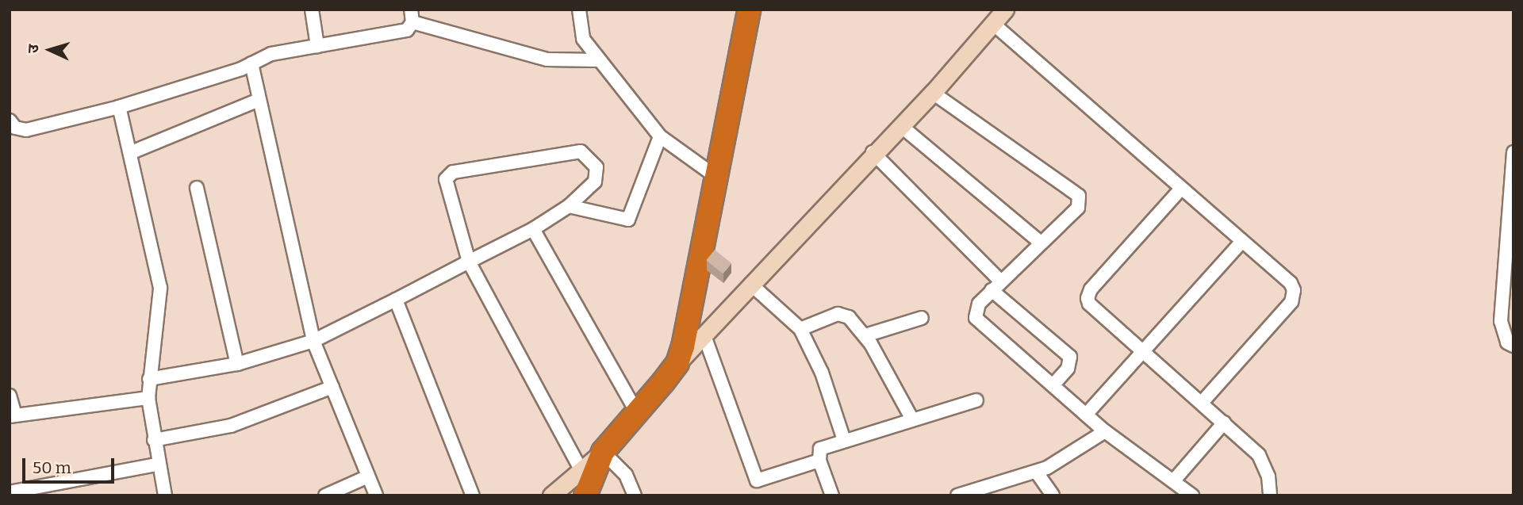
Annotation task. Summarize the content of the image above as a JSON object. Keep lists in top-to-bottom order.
{
  "scale_bar": "50 m",
  "north": "left"
}
